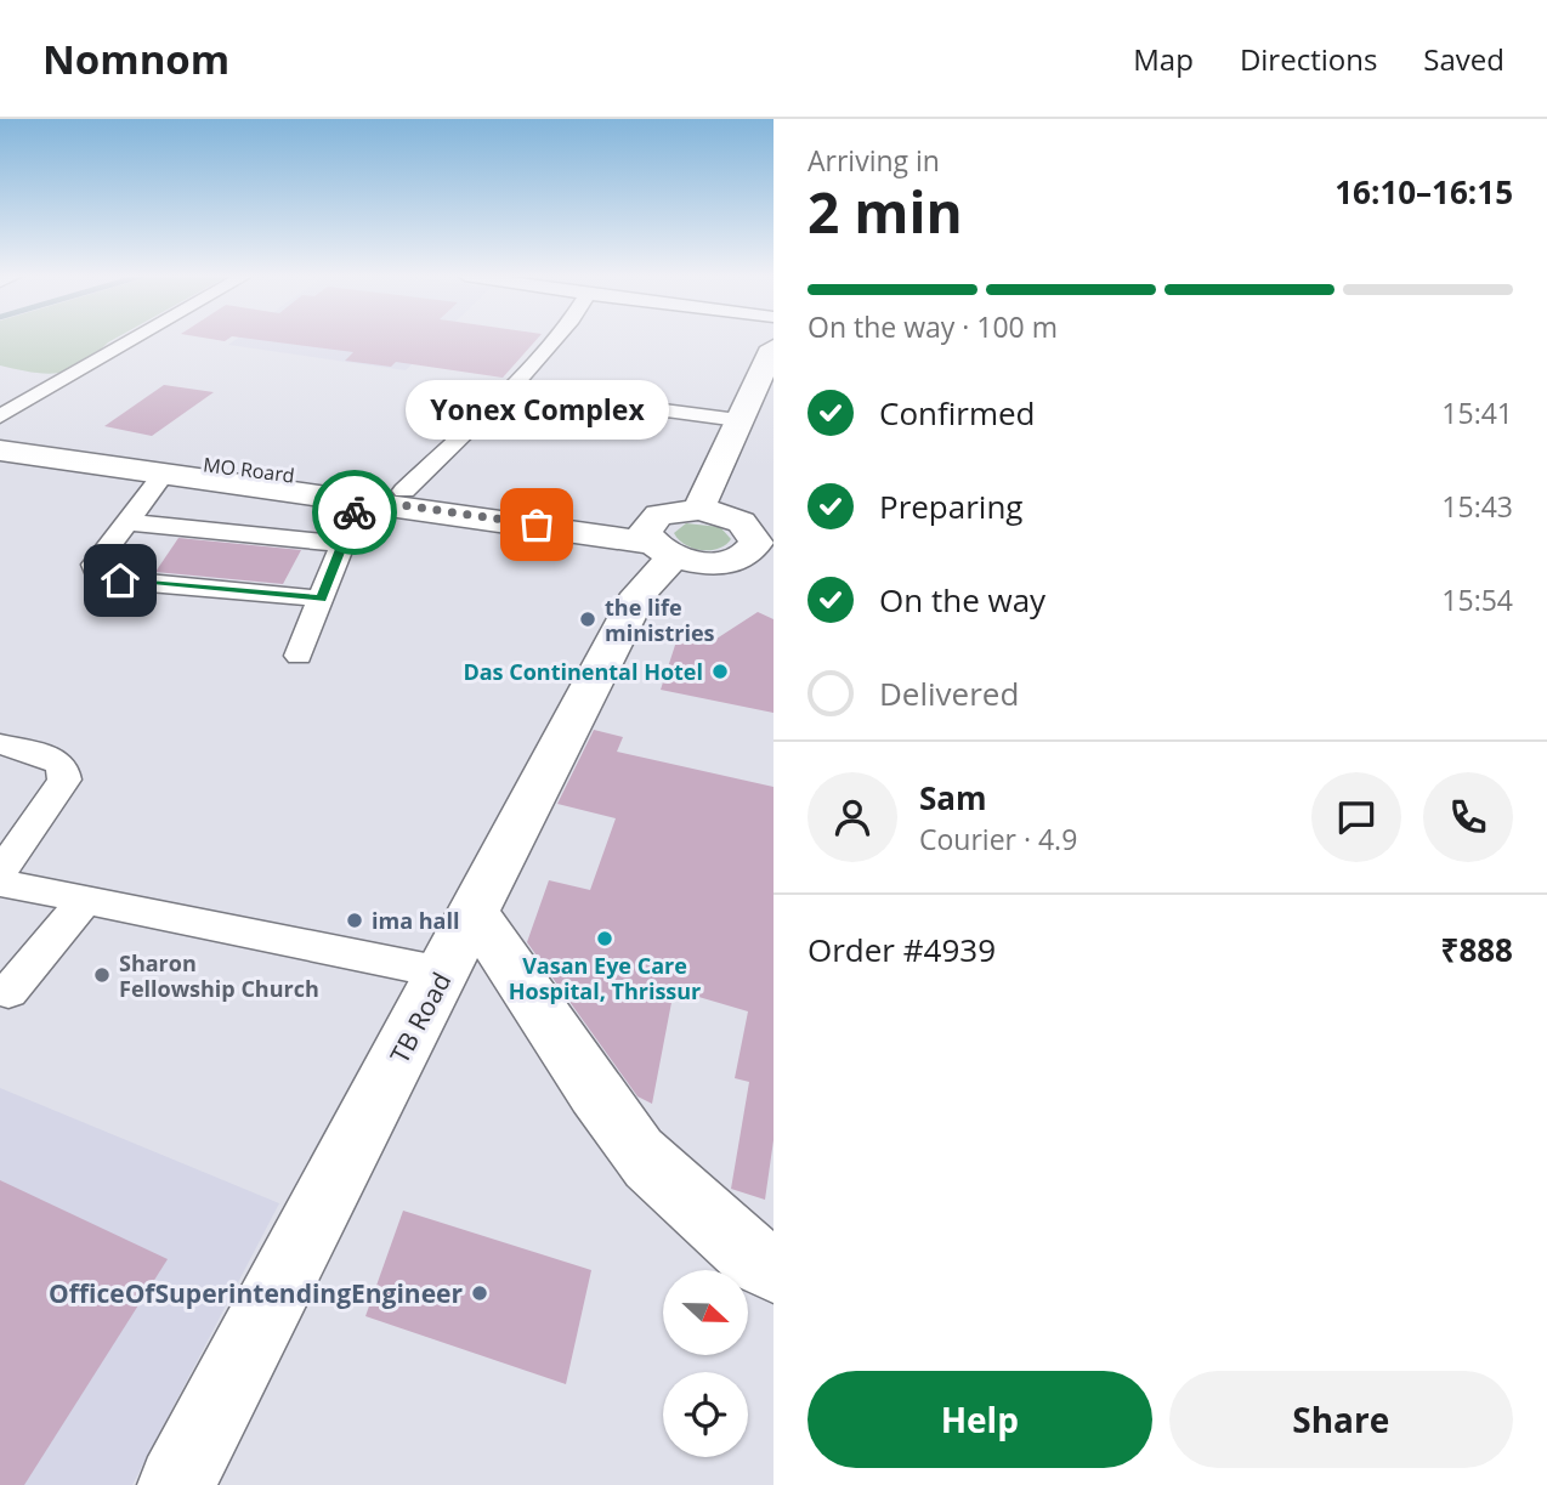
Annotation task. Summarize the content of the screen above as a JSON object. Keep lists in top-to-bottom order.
{
  "streets": {
    "main road": ["MO Roard", "TB Road"]
  },
  "crossings": [
    ["MO Roard", "TB Road"]
  ],
  "places": [
    "Yonex Complex",
    "the life ministries",
    "Das Continental Hotel",
    "ima hall",
    "Vasan Eye Care Hospital, Thrissur",
    "Sharon Fellowship Church",
    "OfficeOfSuperintendingEngineer"
  ],
  "north": "right",
  "page": {
    "header": "Nomnom",
    "nav": ["Map", "Directions", "Saved"],
    "heading": ["2 min", "Arriving in", "16:10–16:15"],
    "panel": [
      "Sam",
      "Courier · 4.9",
      "Order #4939",
      "₹888"
    ],
    "bar": "On the way · 100 m",
    "list": [
      ["Confirmed", "15:41"],
      ["Preparing", "15:43"],
      ["On the way", "15:54"],
      "Delivered"
    ],
    "bubble": "Yonex Complex",
    "buttons": ["Help", "Share"]
  }
}
